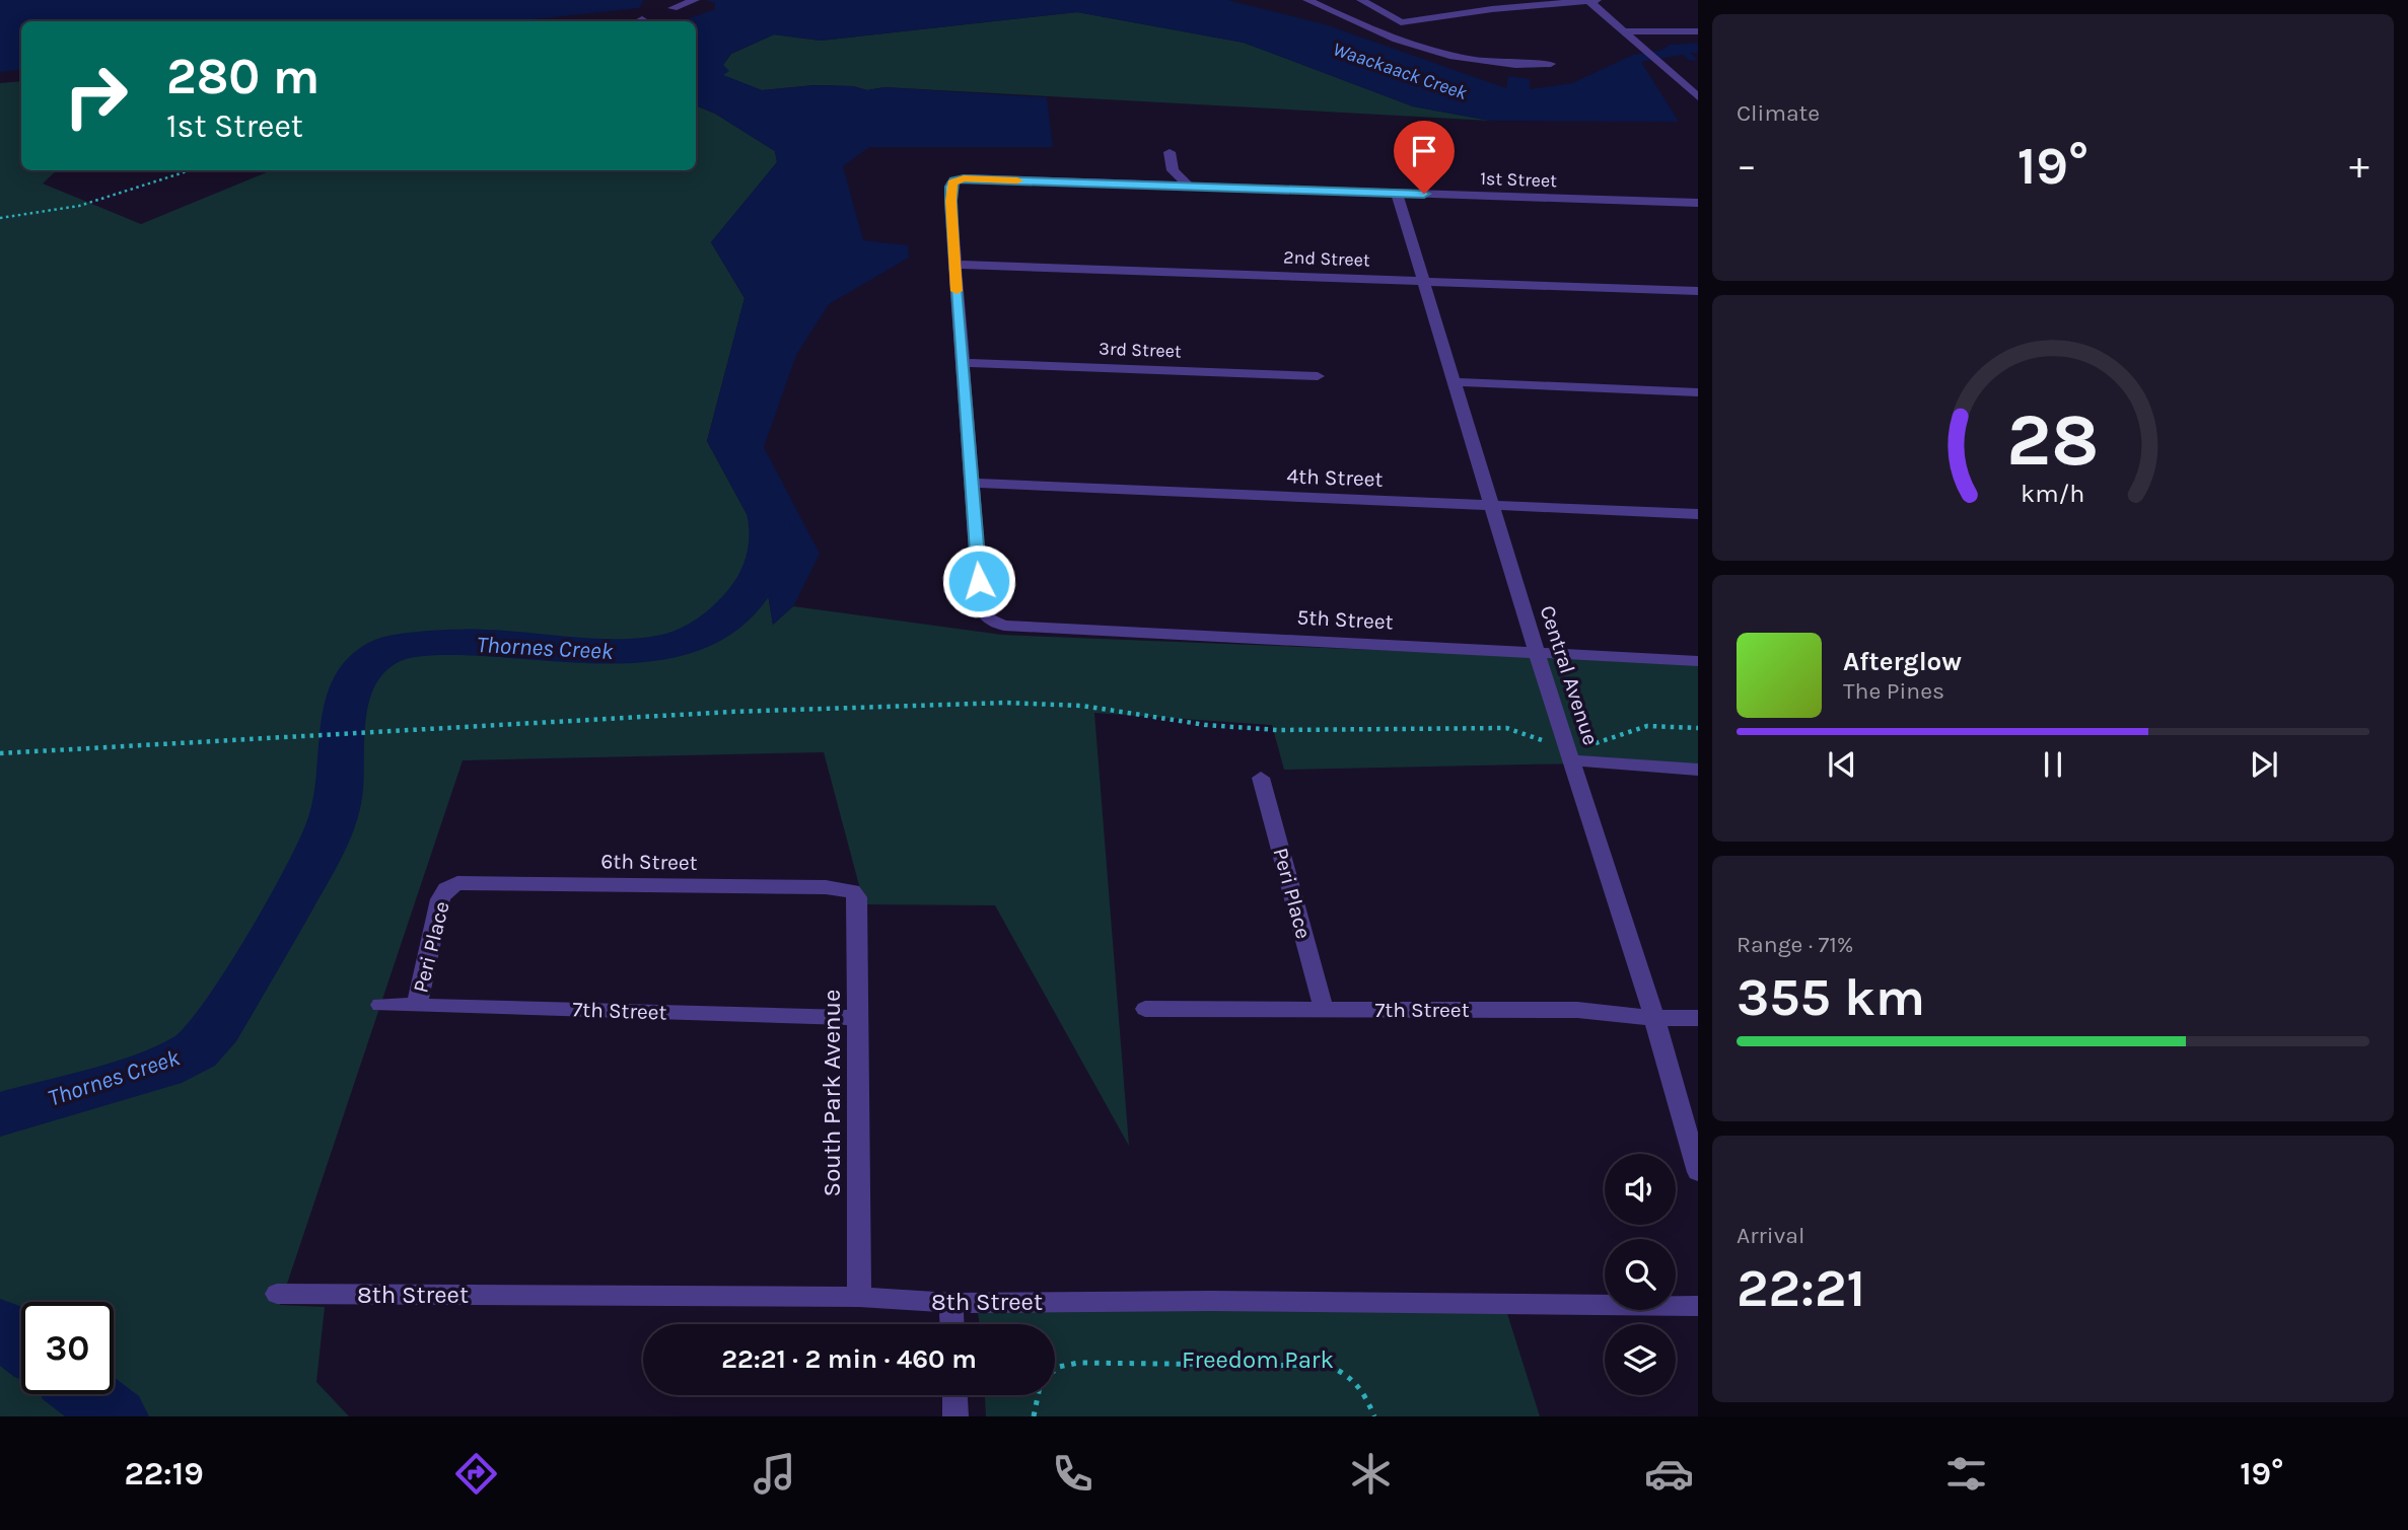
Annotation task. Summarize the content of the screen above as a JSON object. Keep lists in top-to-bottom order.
{
  "streets": {
    "street": [
      "1st Street",
      "2nd Street",
      "3rd Street",
      "4th Street",
      "5th Street",
      "Central Avenue",
      "6th Street",
      "Peri Place",
      "7th Street",
      "South Park Avenue",
      "8th Street"
    ]
  },
  "crossings": [
    ["1st Street", "2nd Street"],
    ["1st Street", "Central Avenue"],
    ["2nd Street", "Central Avenue"],
    ["4th Street", "5th Street"],
    ["4th Street", "Central Avenue"],
    ["5th Street", "Central Avenue"],
    ["Central Avenue", "7th Street"],
    ["6th Street", "Peri Place"],
    ["6th Street", "South Park Avenue"],
    ["Peri Place", "7th Street"],
    ["7th Street", "South Park Avenue"],
    ["South Park Avenue", "8th Street"]
  ],
  "water": ["Waackaack Creek", "Thornes Creek"],
  "parks": ["Freedom Park"],
  "page": {
    "tile": [
      "Climate",
      ["Range · 71%", "355 km"],
      ["Arrival", "22:21"]
    ],
    "turn": ["280 m", "1st Street"],
    "heat": ["−", "19°", "+"],
    "song": ["Afterglow", "The Pines"],
    "limit": "30",
    "trip": "22:21 · 2 min · 460 m",
    "tabs": ["22:19", "19°"],
    "gauge": ["28", "km/h"]
  }
}
